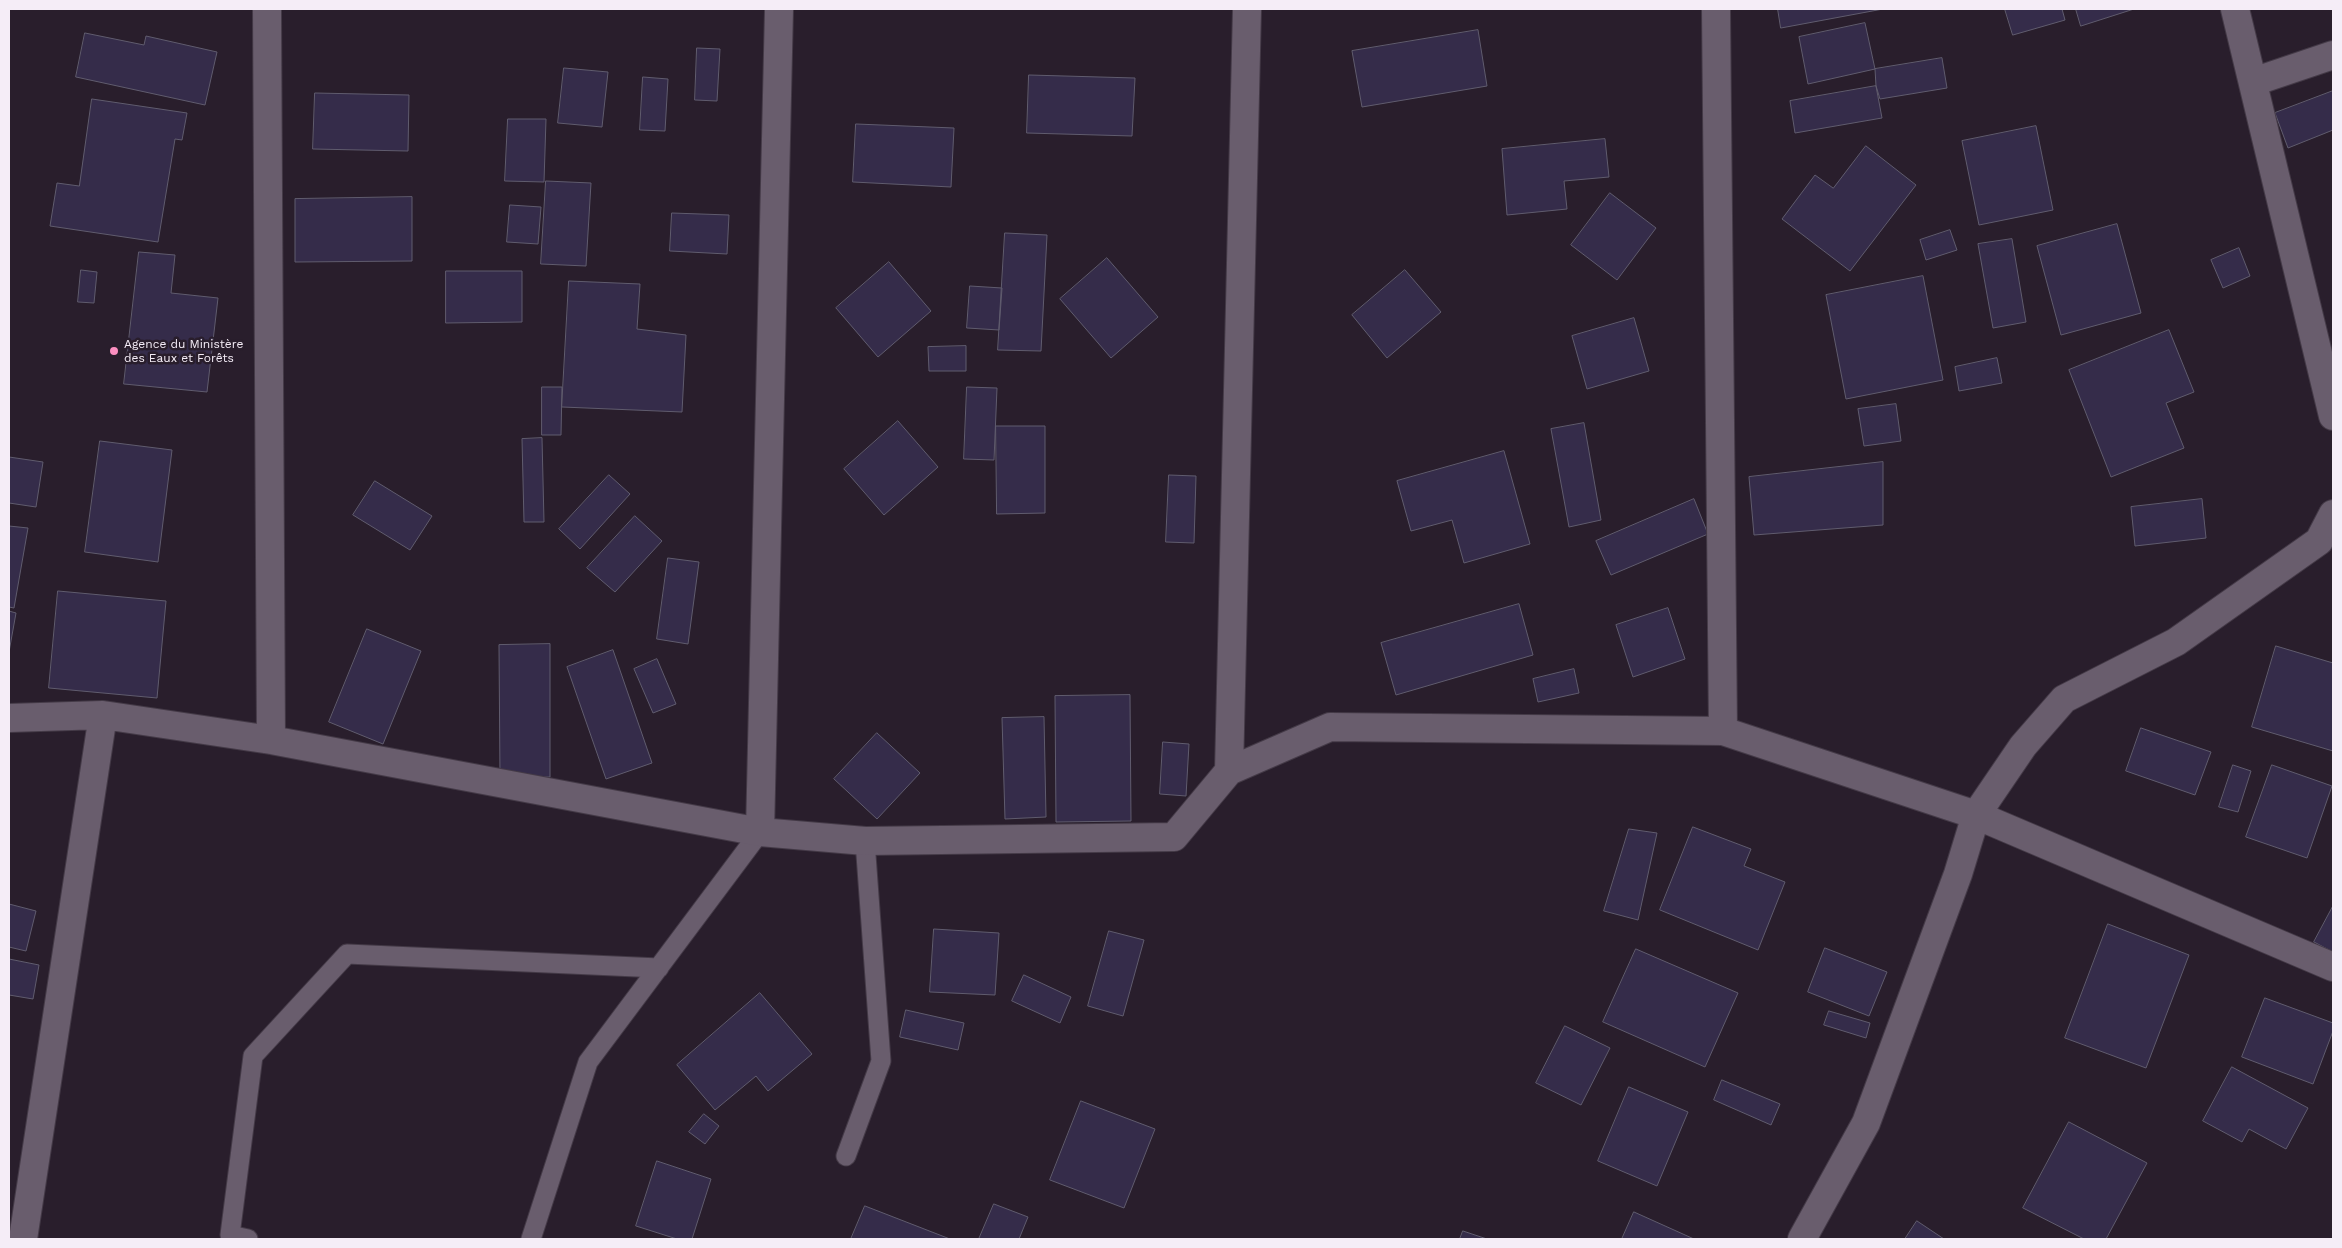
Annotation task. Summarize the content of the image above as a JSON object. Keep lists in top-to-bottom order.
{
  "places": ["Agence du Ministère des Eaux et Forêts"]
}
